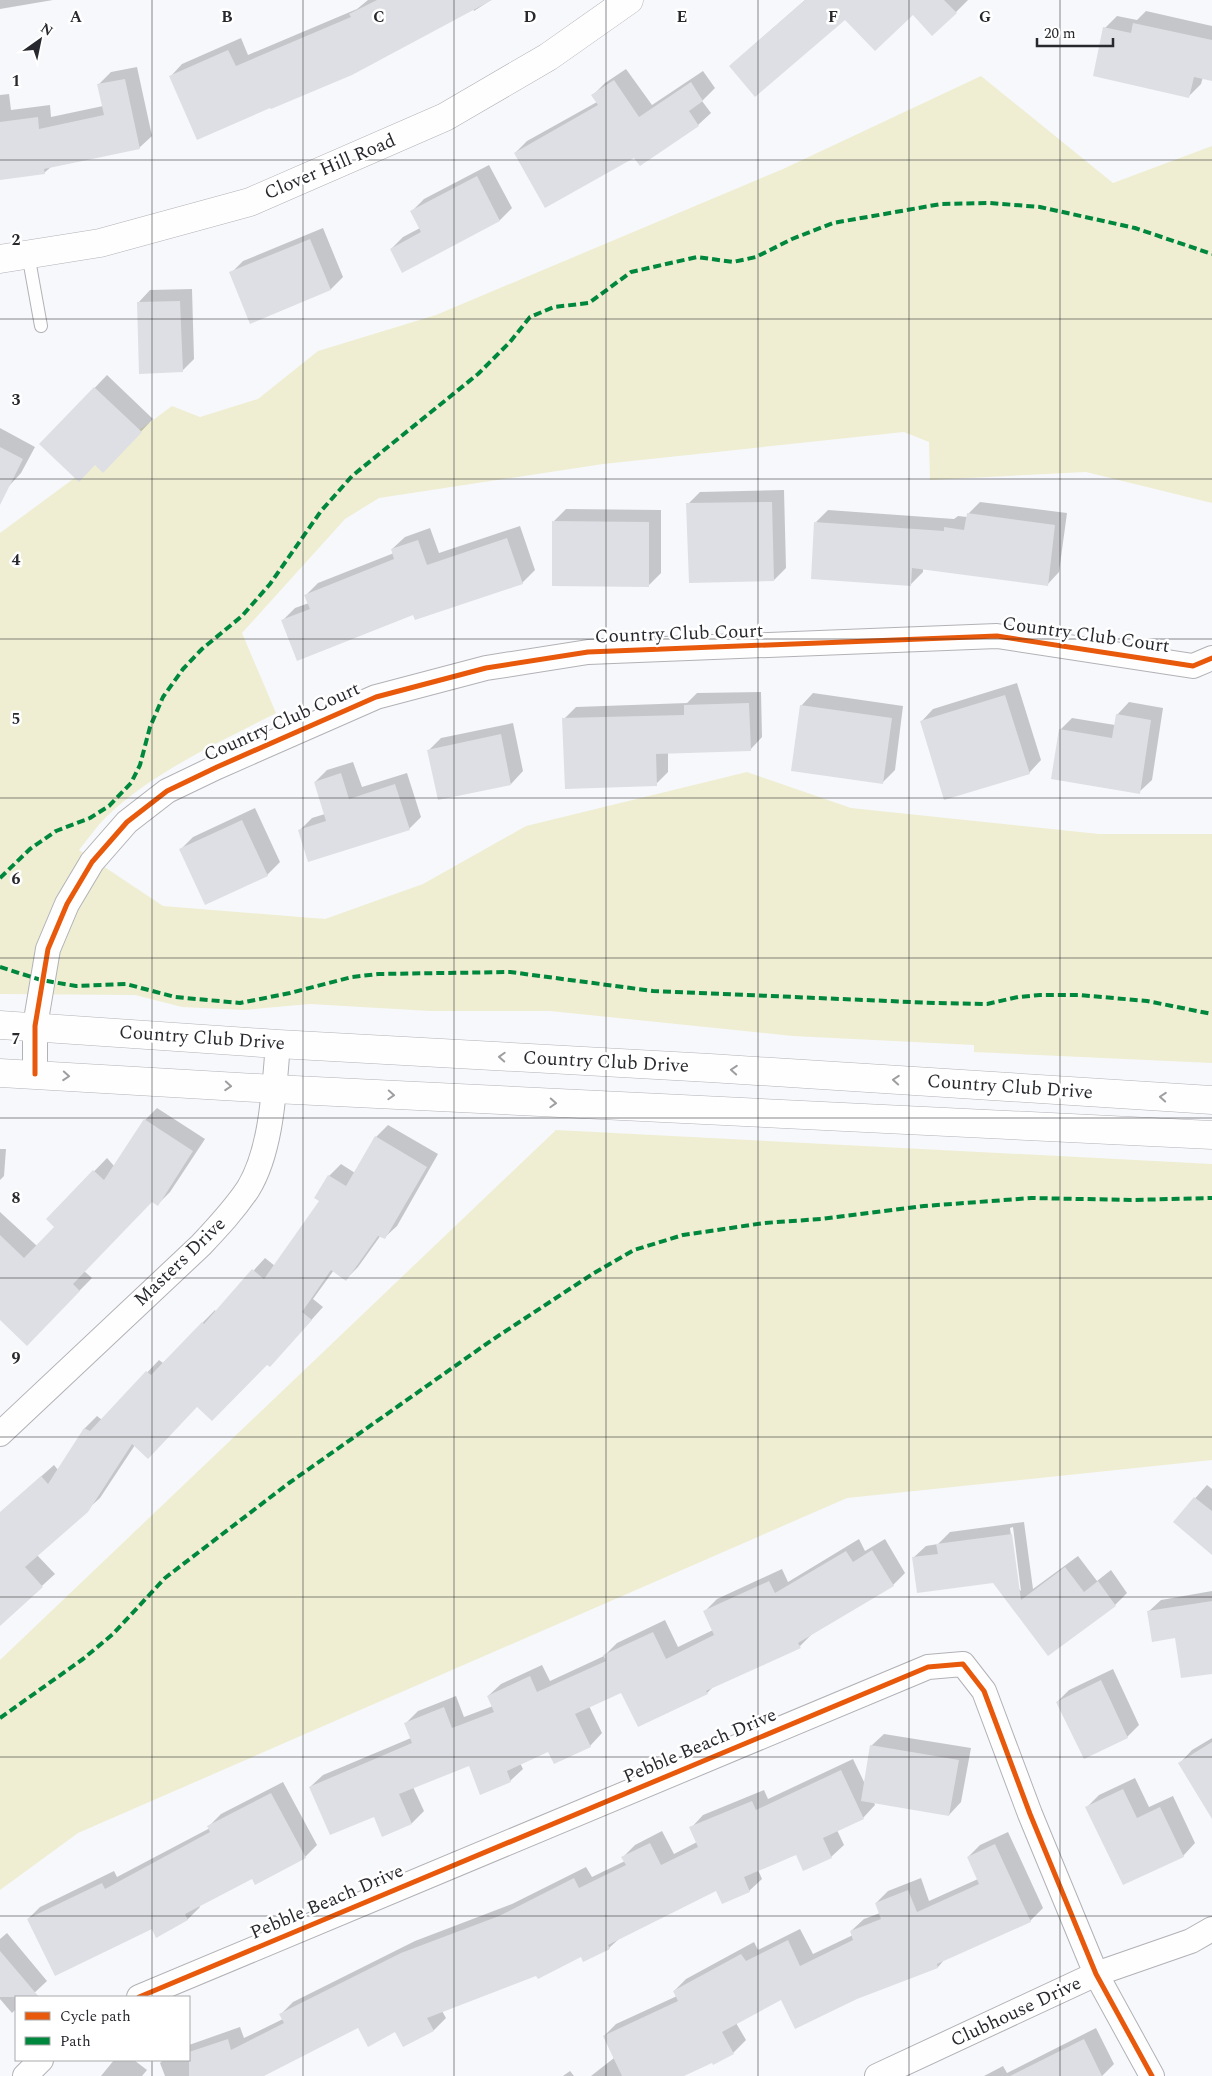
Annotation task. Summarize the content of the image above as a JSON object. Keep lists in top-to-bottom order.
{
  "streets": {
    "main road": ["Clover Hill Road", "Country Club Drive"],
    "street": [
      "Country Club Court",
      "Masters Drive",
      "Pebble Beach Drive",
      "Clubhouse Drive"
    ]
  },
  "crossings": [
    ["Country Club Court", "Country Club Drive"],
    ["Country Club Drive", "Masters Drive"],
    ["Pebble Beach Drive", "Clubhouse Drive"]
  ],
  "legend": ["Cycle path", "Path"],
  "scale_bar": "20 m",
  "north": "top right",
  "grid": {
    "columns": [
      "A",
      "B",
      "C",
      "D",
      "E",
      "F",
      "G"
    ],
    "rows": [
      "1",
      "2",
      "3",
      "4",
      "5",
      "6",
      "7",
      "8",
      "9"
    ]
  }
}
